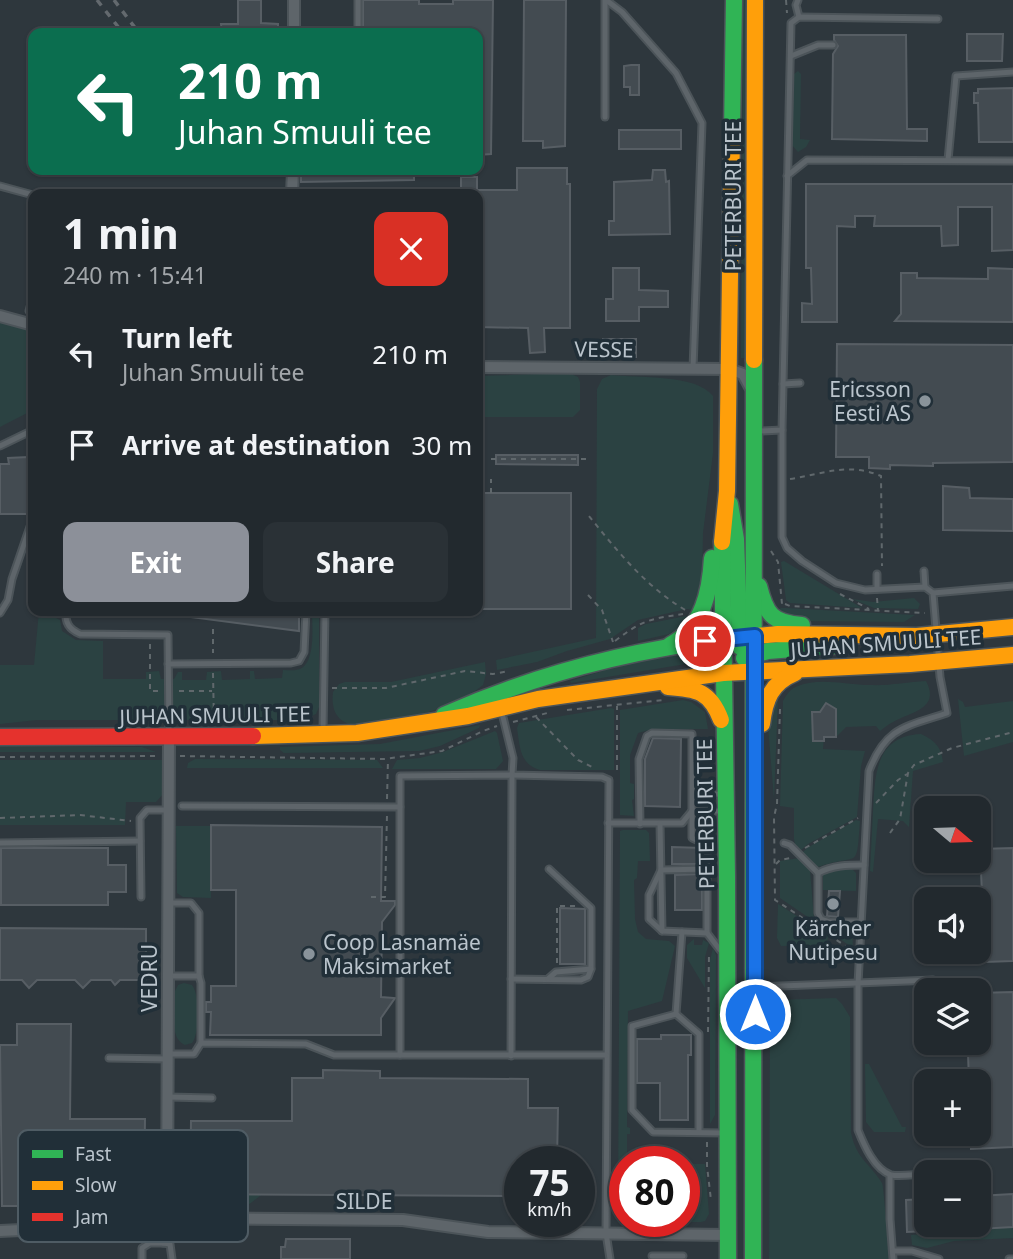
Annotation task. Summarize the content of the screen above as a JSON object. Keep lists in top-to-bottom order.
{
  "streets": {
    "main road": ["PETERBURI TEE", "JUHAN SMUULI TEE"],
    "street": ["VESSE", "VEDRU", "SILDE"]
  },
  "crossings": [
    ["PETERBURI TEE", "VESSE"],
    ["PETERBURI TEE", "JUHAN SMUULI TEE"],
    ["PETERBURI TEE", "SILDE"],
    ["JUHAN SMUULI TEE", "VEDRU"]
  ],
  "places": ["Ericsson Eesti AS", "Kärcher Nutipesu", "Coop Lasnamäe Maksimarket"],
  "legend": ["Fast", "Slow", "Jam"],
  "north": "right",
  "page": {
    "turn": ["210 m", "Juhan Smuuli tee"],
    "heading": ["1 min", "240 m · 15:41"],
    "list": [
      {
        "name": "Turn left",
        "note": "Juhan Smuuli tee",
        "value": "210 m"
      },
      {
        "name": "Arrive at destination",
        "value": "30 m"
      }
    ],
    "buttons": ["Exit", "Share"],
    "map_buttons": ["+", "−"],
    "speed": "75 km/h",
    "limit": "80"
  }
}
